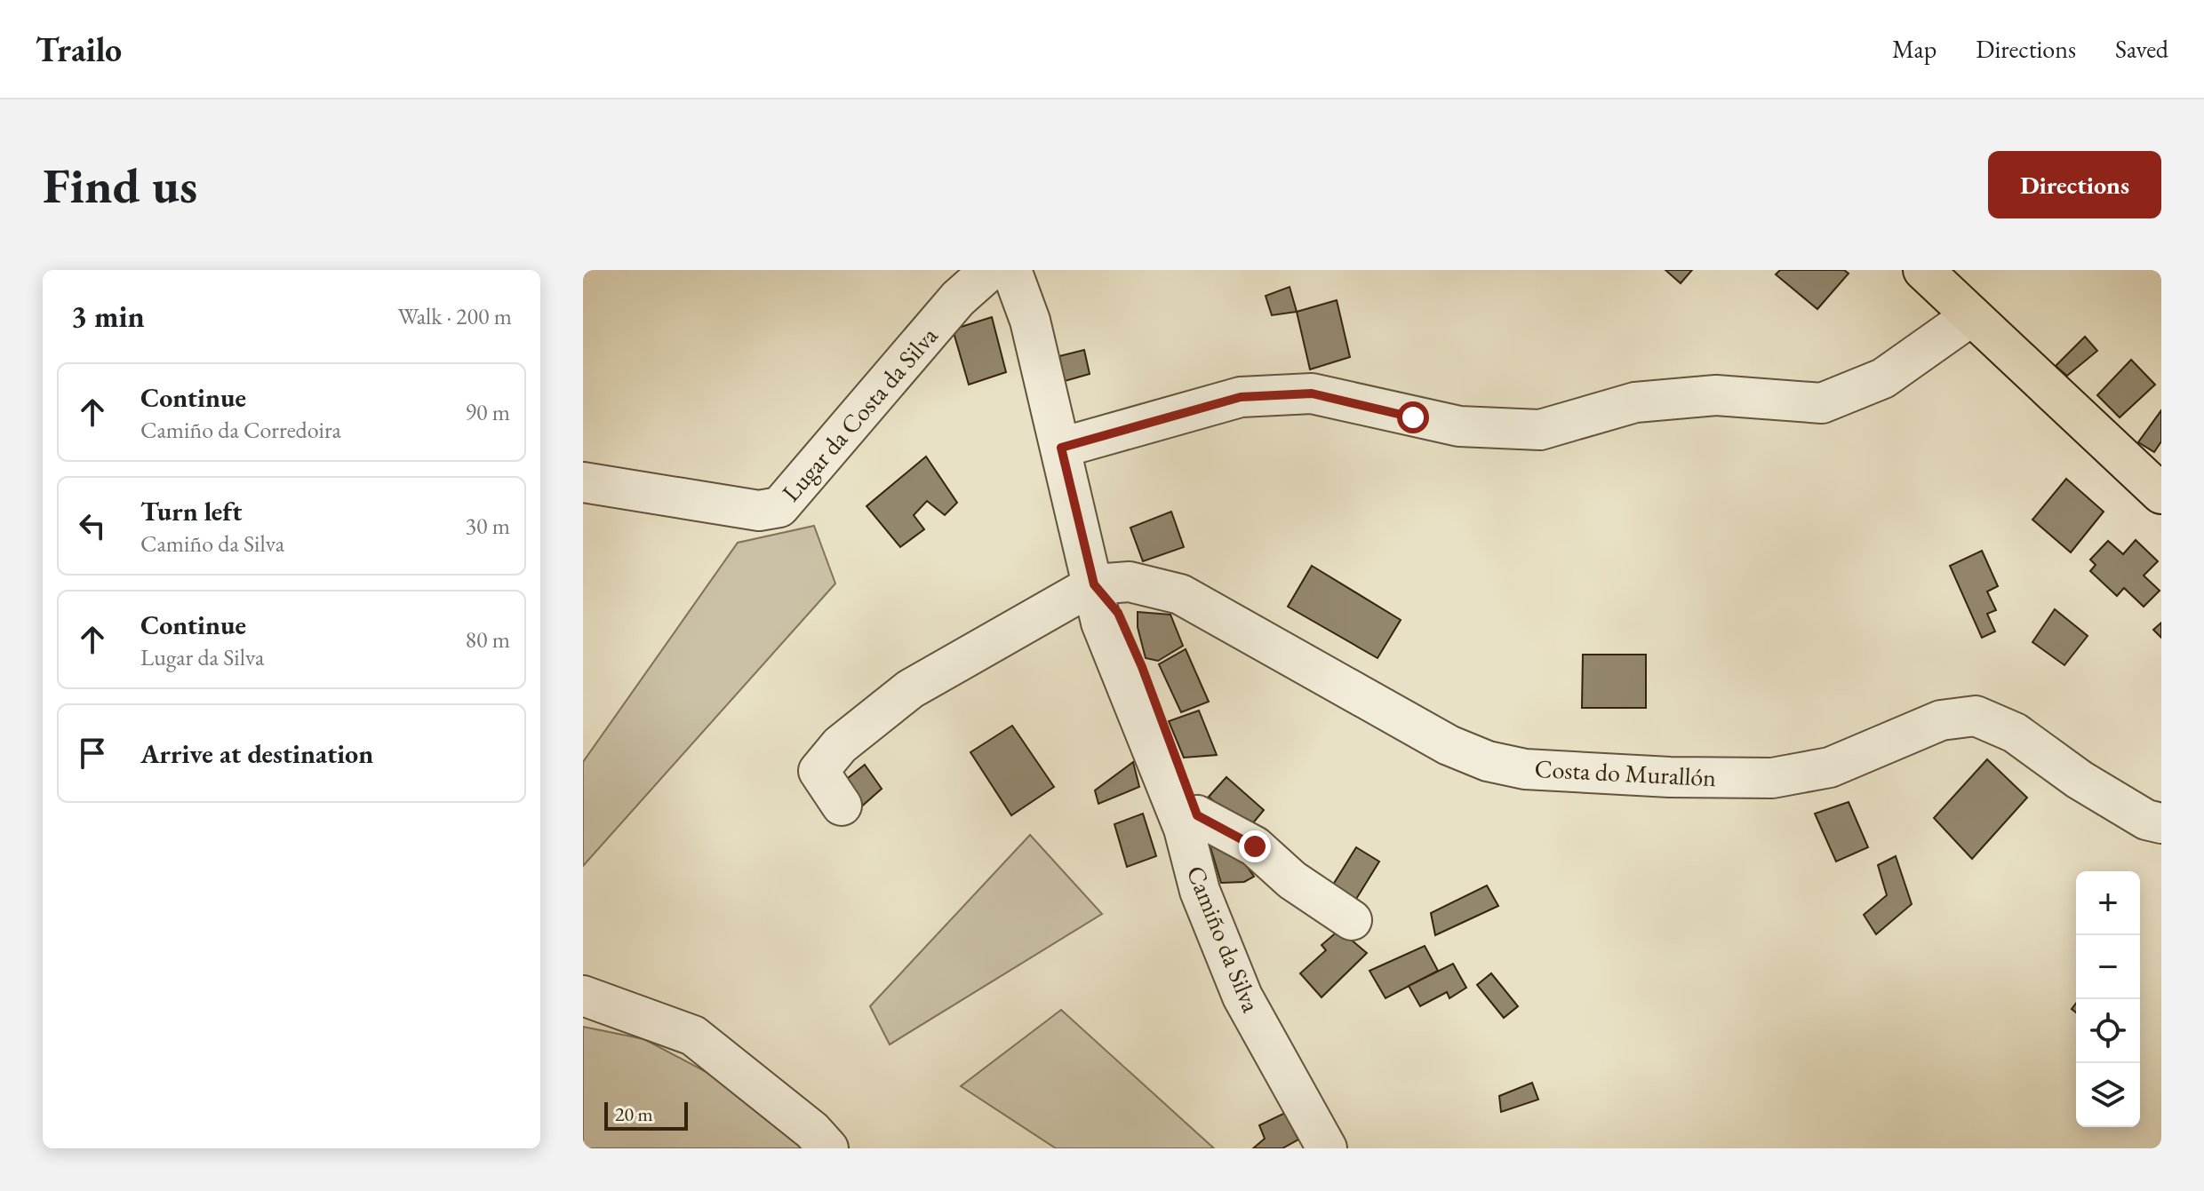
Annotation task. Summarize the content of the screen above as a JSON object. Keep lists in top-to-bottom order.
{
  "streets": {
    "street": ["Lugar da Costa da Silva", "Costa do Murallón", "Camiño da Silva"]
  },
  "crossings": [
    ["Costa do Murallón", "Camiño da Silva"]
  ],
  "scale_bar": "20 m",
  "page": {
    "header": "Trailo",
    "nav": ["Map", "Directions", "Saved"],
    "buttons": "Directions",
    "title": "Find us",
    "heading": ["3 min", "Walk · 200 m"],
    "list": [
      ["Continue", "Camiño da Corredoira", "90 m"],
      ["Turn left", "Camiño da Silva", "30 m"],
      ["Continue", "Lugar da Silva", "80 m"],
      "Arrive at destination"
    ],
    "map_buttons": ["+", "−"],
    "scale": "20 m"
  }
}
